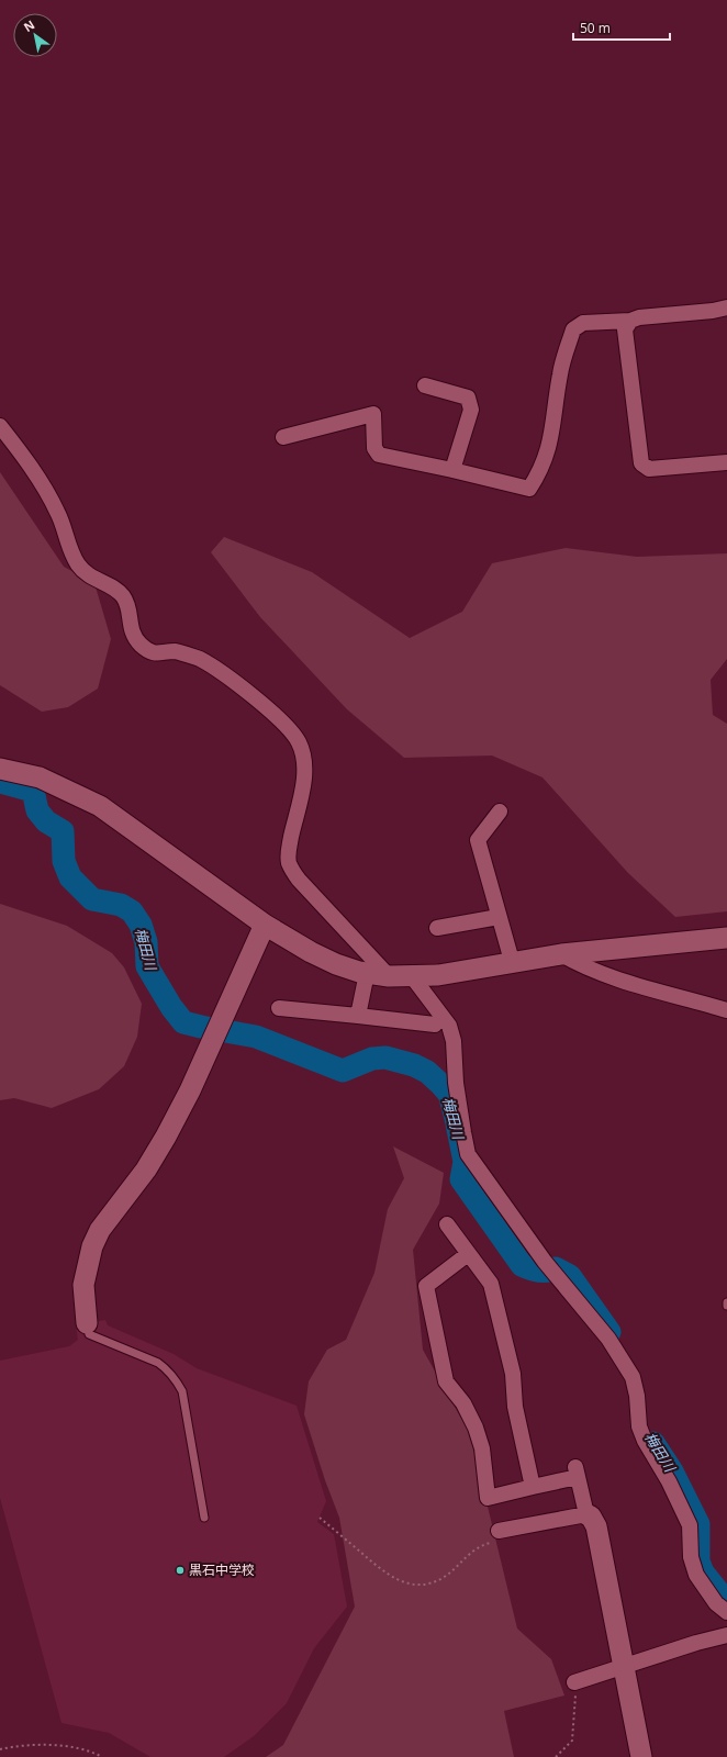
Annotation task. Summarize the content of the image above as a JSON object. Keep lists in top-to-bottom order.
{
  "water": ["梅田川"],
  "places": ["黒石中学校"],
  "scale_bar": "50 m",
  "north": "top left"
}
